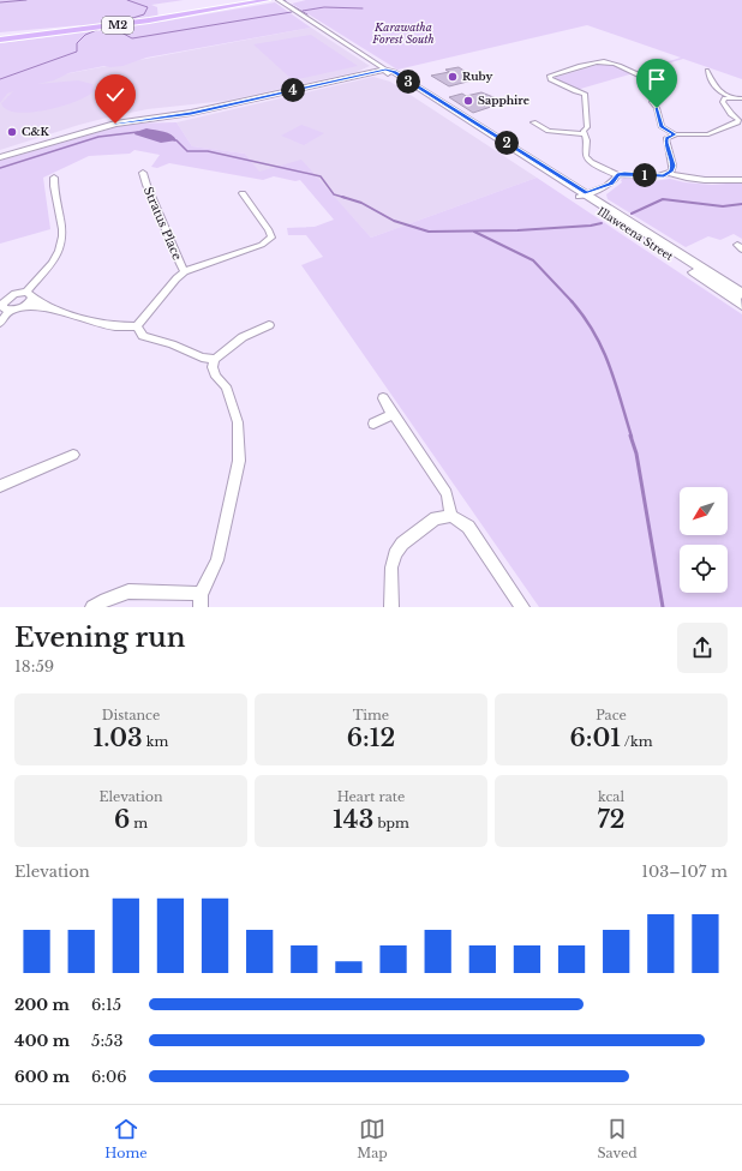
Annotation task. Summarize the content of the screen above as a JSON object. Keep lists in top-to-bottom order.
{
  "streets": {
    "highway": ["M2"],
    "main road": ["Illaweena Street"],
    "street": ["Stratus Place"]
  },
  "parks": ["Karawatha Forest South"],
  "places": ["Ruby", "Sapphire", "C&K"],
  "north": "bottom left",
  "page": {
    "pins": [
      "3",
      "4",
      "2",
      "1"
    ],
    "heading": ["Evening run", "18:59"],
    "stats": [
      ["Distance", "1.03 km"],
      ["Time", "6:12"],
      ["Pace", "6:01 /km"],
      ["Elevation", "6 m"],
      ["Heart rate", "143 bpm"],
      ["kcal", "72"]
    ],
    "chart": ["Elevation", "103–107 m"],
    "list": [
      {
        "name": "200 m",
        "note": "6:15"
      },
      {
        "name": "400 m",
        "note": "5:53"
      },
      {
        "name": "600 m",
        "note": "6:06"
      }
    ],
    "tabs": ["Home", "Map", "Saved"]
  }
}
